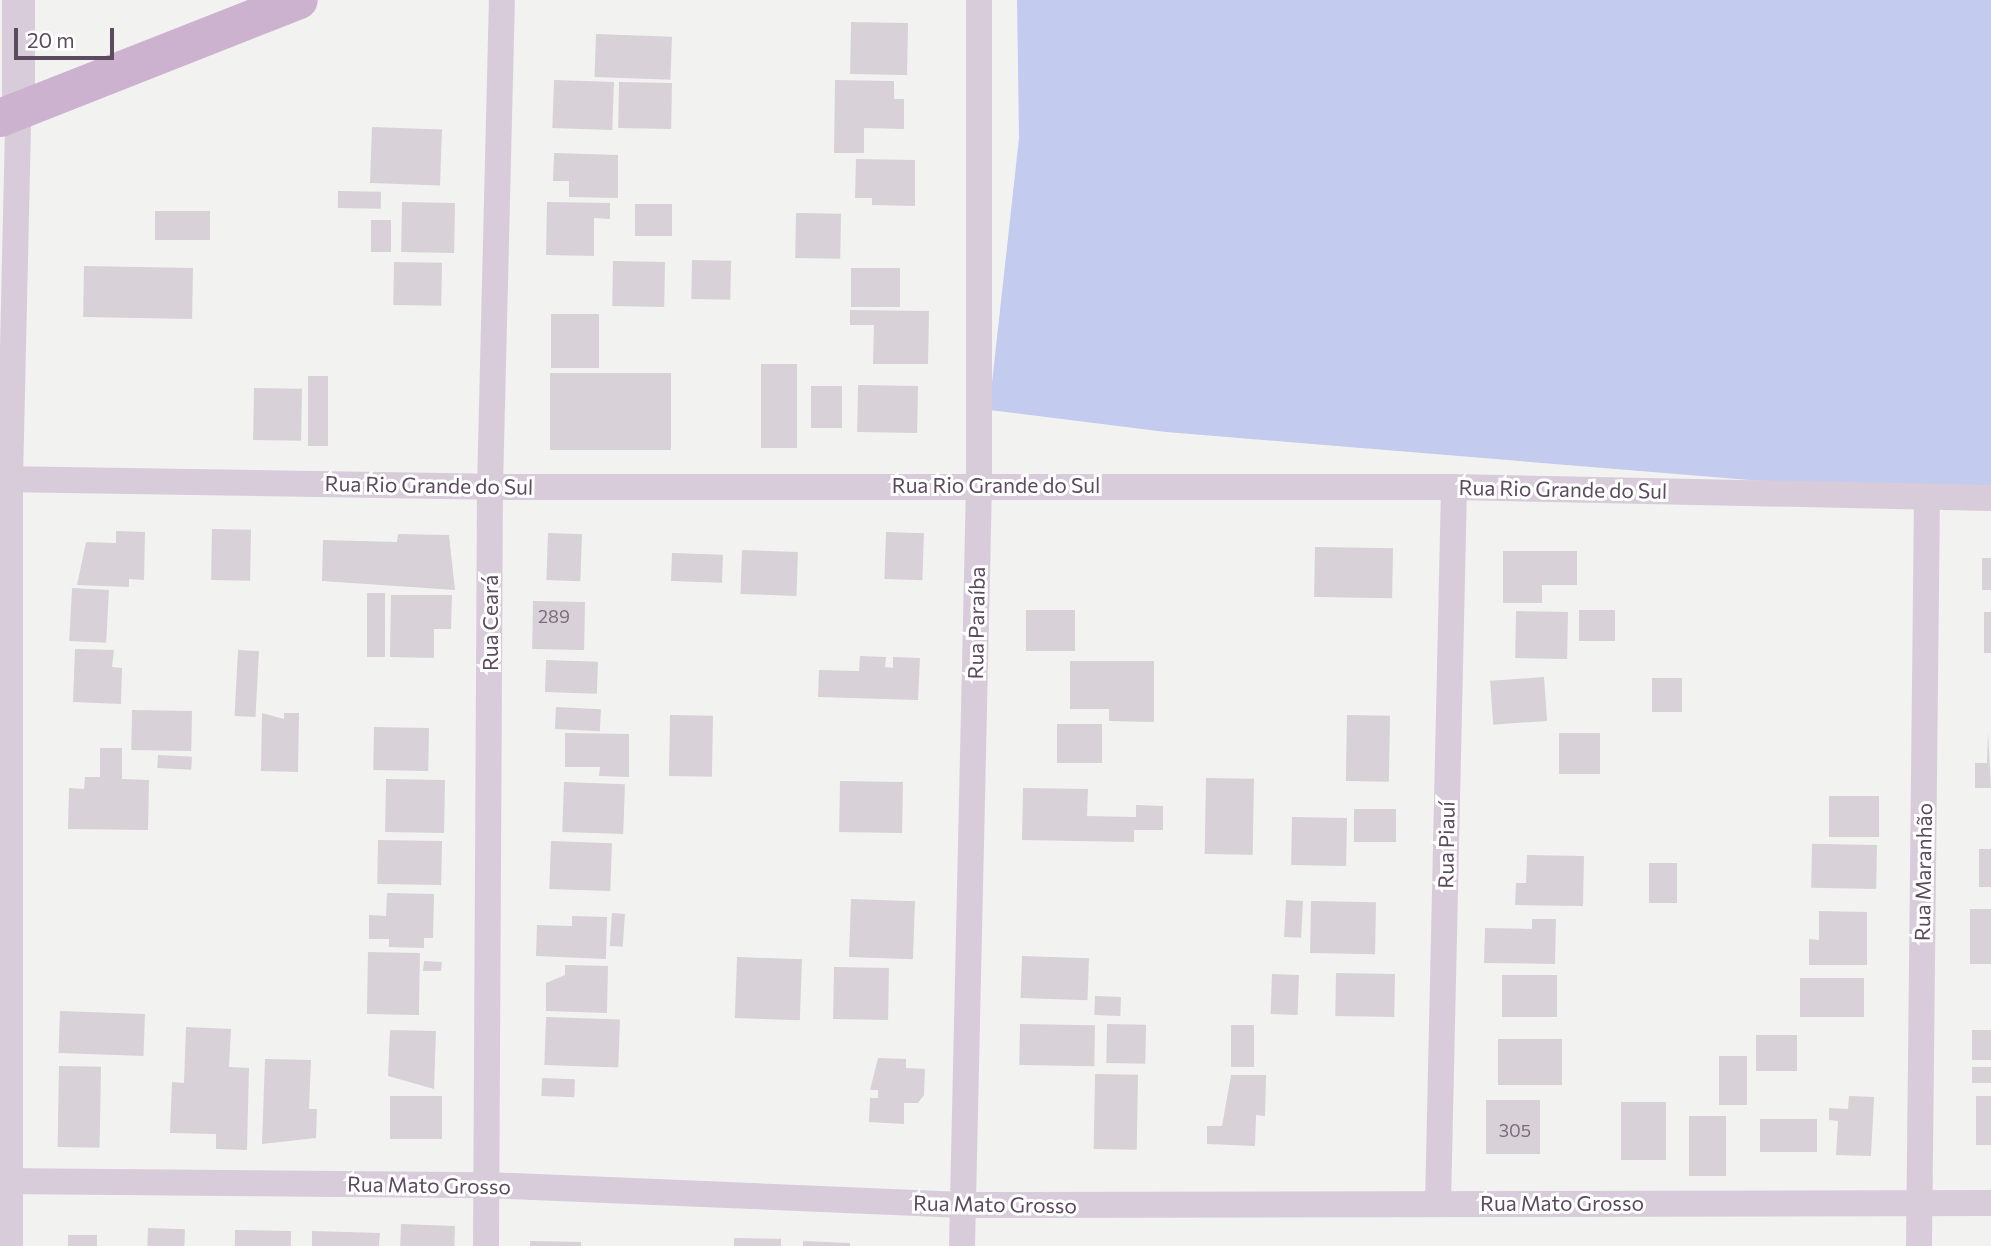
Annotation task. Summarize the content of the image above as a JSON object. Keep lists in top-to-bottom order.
{
  "streets": {
    "street": [
      "Rua Rio Grande do Sul",
      "Rua Ceará",
      "Rua Paraíba",
      "Rua Piauí",
      "Rua Maranhão",
      "Rua Mato Grosso"
    ]
  },
  "crossings": [
    ["Rua Rio Grande do Sul", "Rua Ceará"],
    ["Rua Rio Grande do Sul", "Rua Paraíba"],
    ["Rua Rio Grande do Sul", "Rua Piauí"],
    ["Rua Rio Grande do Sul", "Rua Maranhão"],
    ["Rua Ceará", "Rua Mato Grosso"],
    ["Rua Paraíba", "Rua Mato Grosso"],
    ["Rua Piauí", "Rua Mato Grosso"],
    ["Rua Maranhão", "Rua Mato Grosso"]
  ],
  "house_numbers": ["289", "305"],
  "scale_bar": "20 m"
}
